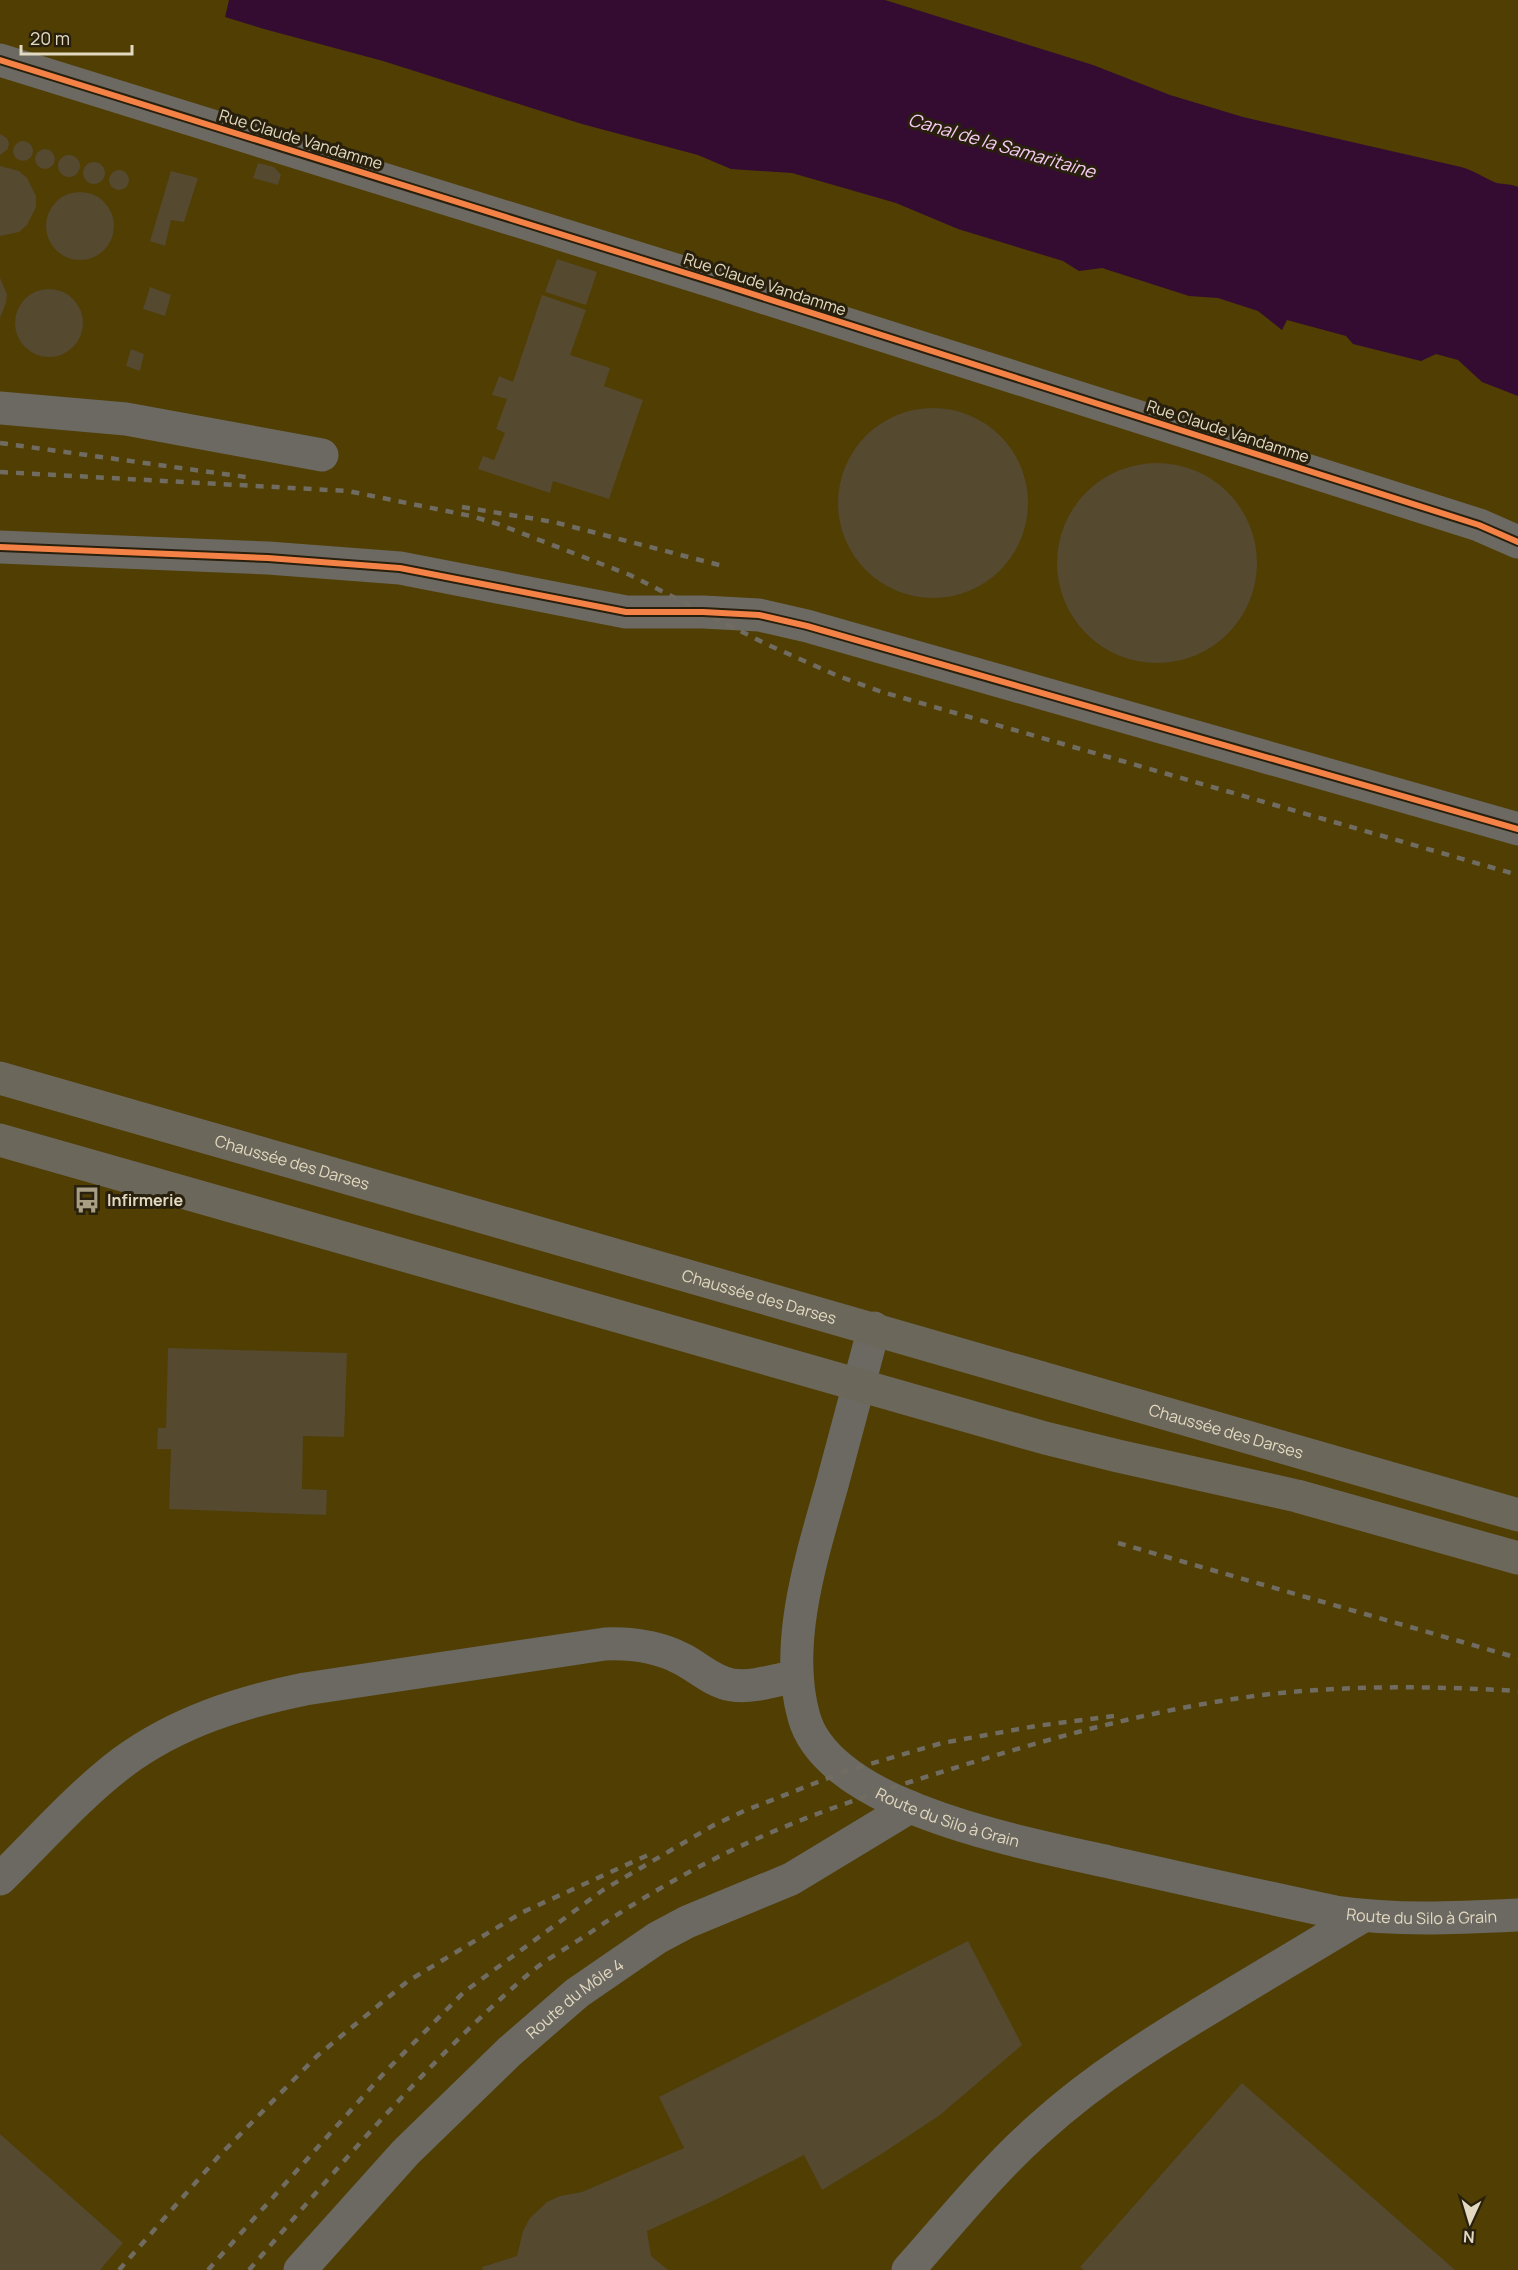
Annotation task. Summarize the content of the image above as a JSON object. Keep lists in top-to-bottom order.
{
  "streets": {
    "main road": ["Chaussée des Darses"],
    "street": ["Rue Claude Vandamme", "Route du Silo à Grain", "Route du Môle 4"]
  },
  "crossings": [
    ["Chaussée des Darses", "Route du Silo à Grain"],
    ["Route du Silo à Grain", "Route du Môle 4"]
  ],
  "water": ["Canal de la Samaritaine"],
  "places": {
    "bus stop": ["Infirmerie"]
  },
  "scale_bar": "20 m",
  "north": "bottom"
}
